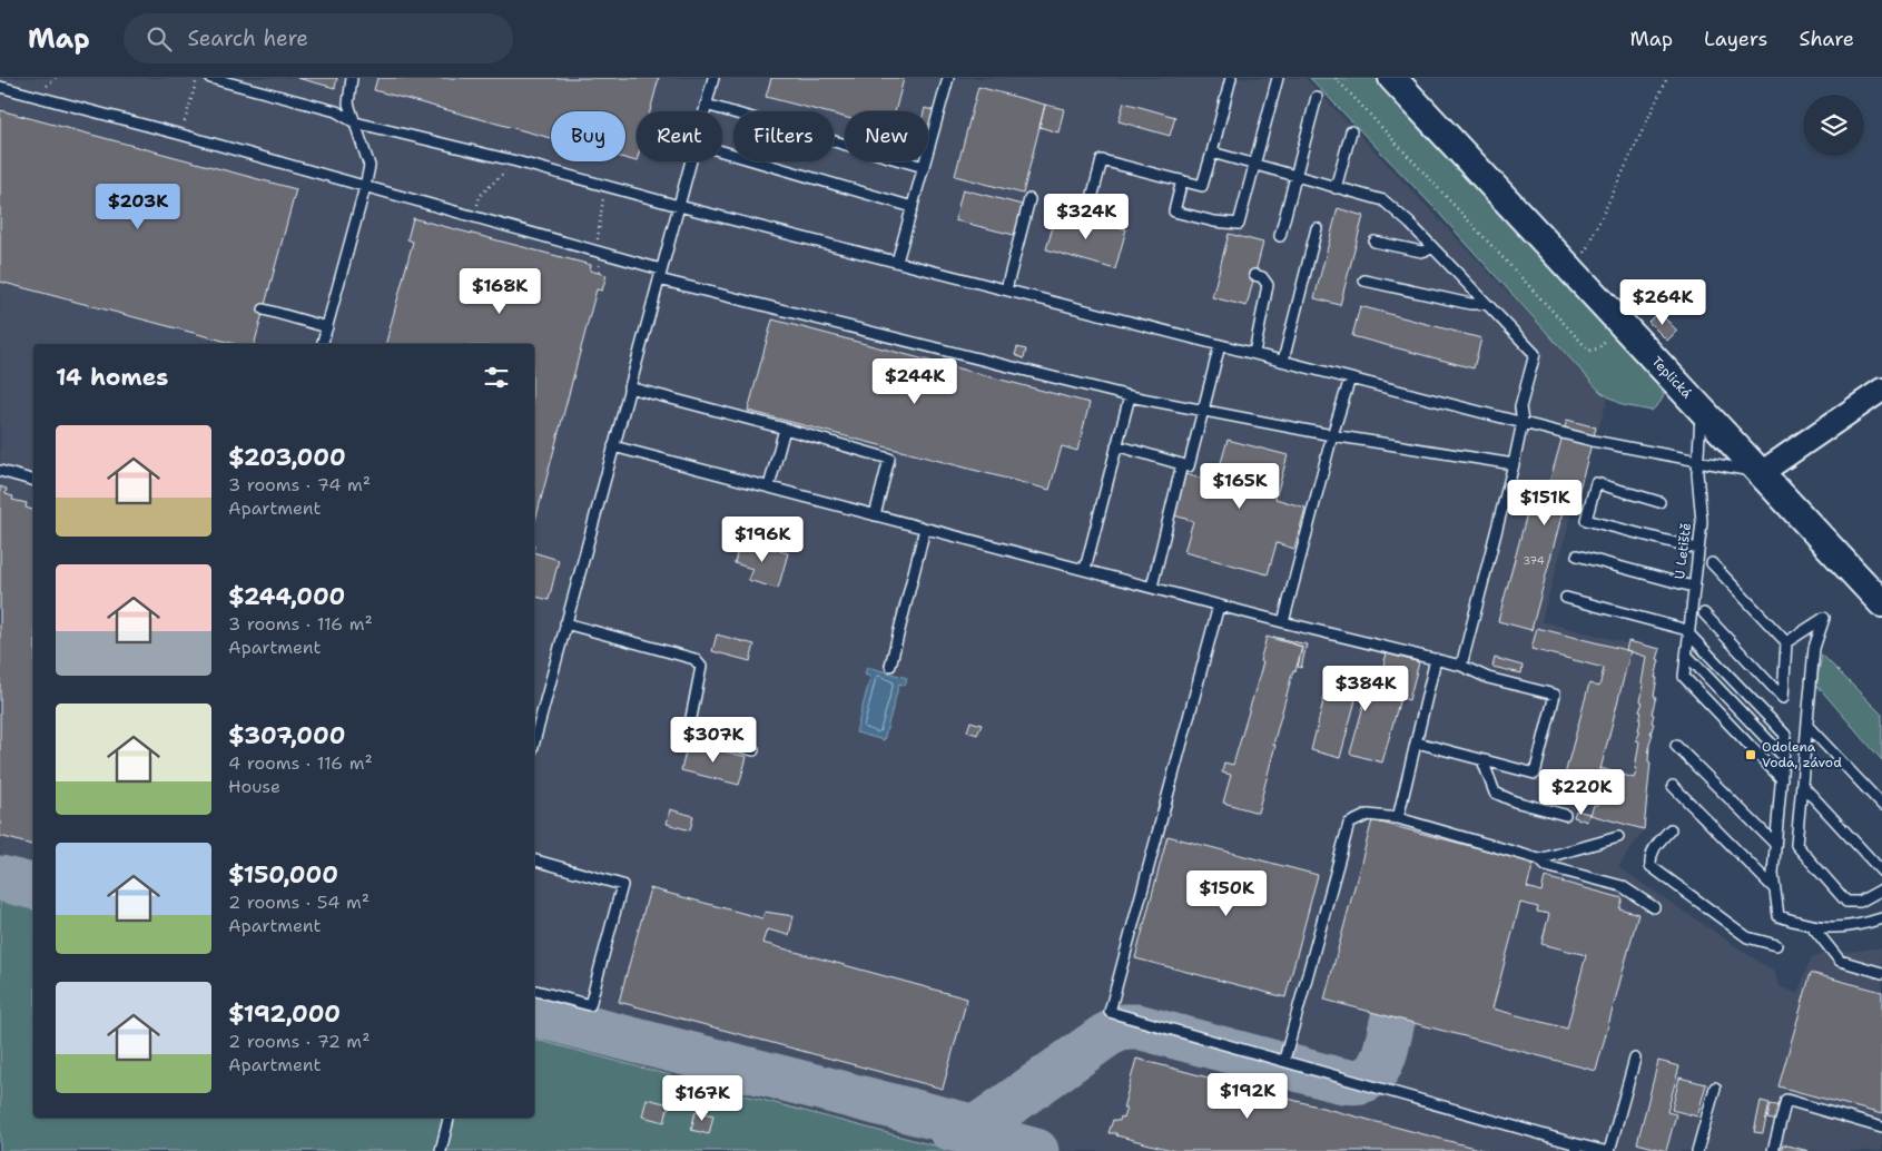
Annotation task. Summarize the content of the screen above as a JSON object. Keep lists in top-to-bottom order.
{
  "streets": {
    "main road": ["Teplická"],
    "lane": ["U Letiště"]
  },
  "crossings": [
    ["Teplická", "U Letiště"]
  ],
  "places": {
    "transit": ["Odolena Voda, závod"]
  },
  "house_numbers": ["374"],
  "page": {
    "header": "Map",
    "search": "Search here",
    "nav": ["Map", "Layers", "Share"],
    "chip": [
      "Buy",
      "Rent",
      "Filters",
      "New"
    ],
    "price": [
      "$203K",
      "$324K",
      "$168K",
      "$264K",
      "$244K",
      "$165K",
      "$151K",
      "$196K",
      "$384K",
      "$307K",
      "$220K",
      "$150K",
      "$192K",
      "$167K"
    ],
    "heading": "14 homes",
    "list": [
      {
        "name": "$203,000",
        "note": "3 rooms · 74 m² · Apartment"
      },
      {
        "name": "$244,000",
        "note": "3 rooms · 116 m² · Apartment"
      },
      {
        "name": "$307,000",
        "note": "4 rooms · 116 m² · House"
      },
      {
        "name": "$150,000",
        "note": "2 rooms · 54 m² · Apartment"
      },
      {
        "name": "$192,000",
        "note": "2 rooms · 72 m² · Apartment"
      }
    ]
  }
}
